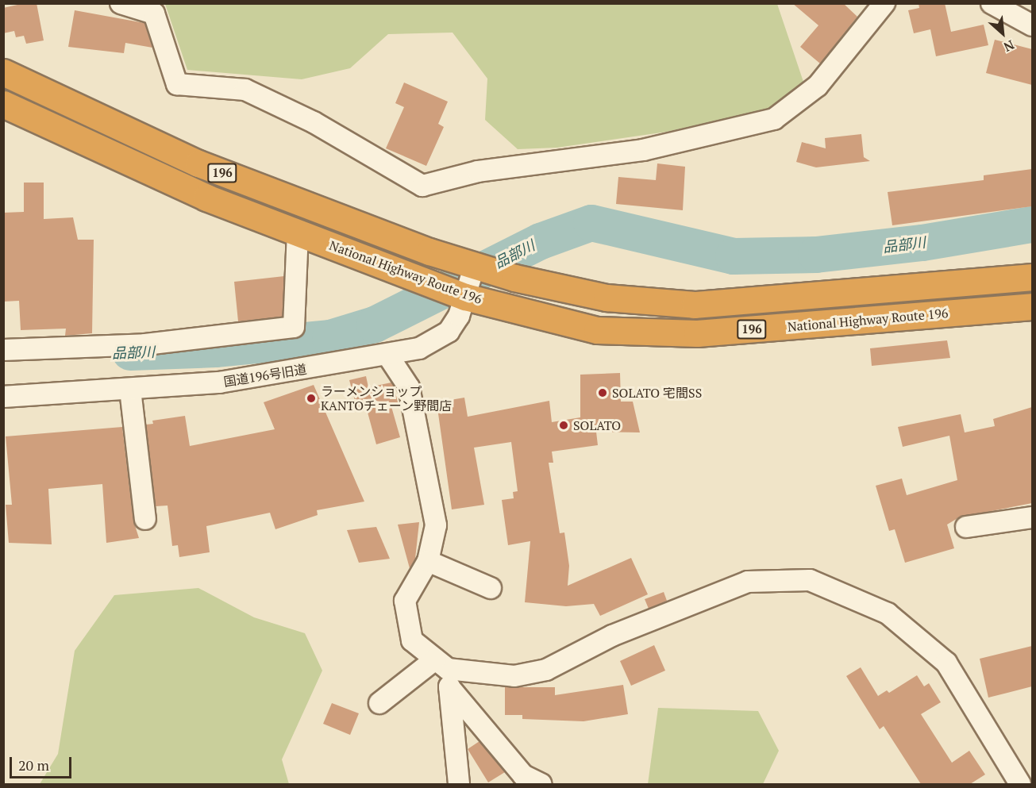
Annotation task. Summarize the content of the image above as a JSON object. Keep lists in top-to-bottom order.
{
  "streets": {
    "highway": ["196", "National Highway Route 196"],
    "street": ["国道196号旧道"]
  },
  "crossings": [
    ["196", "国道196号旧道"],
    ["National Highway Route 196", "国道196号旧道"]
  ],
  "water": ["品部川"],
  "places": ["SOLATO 宅間SS", "ラーメンショップ KANTOチェーン野間店", "SOLATO"],
  "scale_bar": "20 m",
  "north": "bottom right"
}
